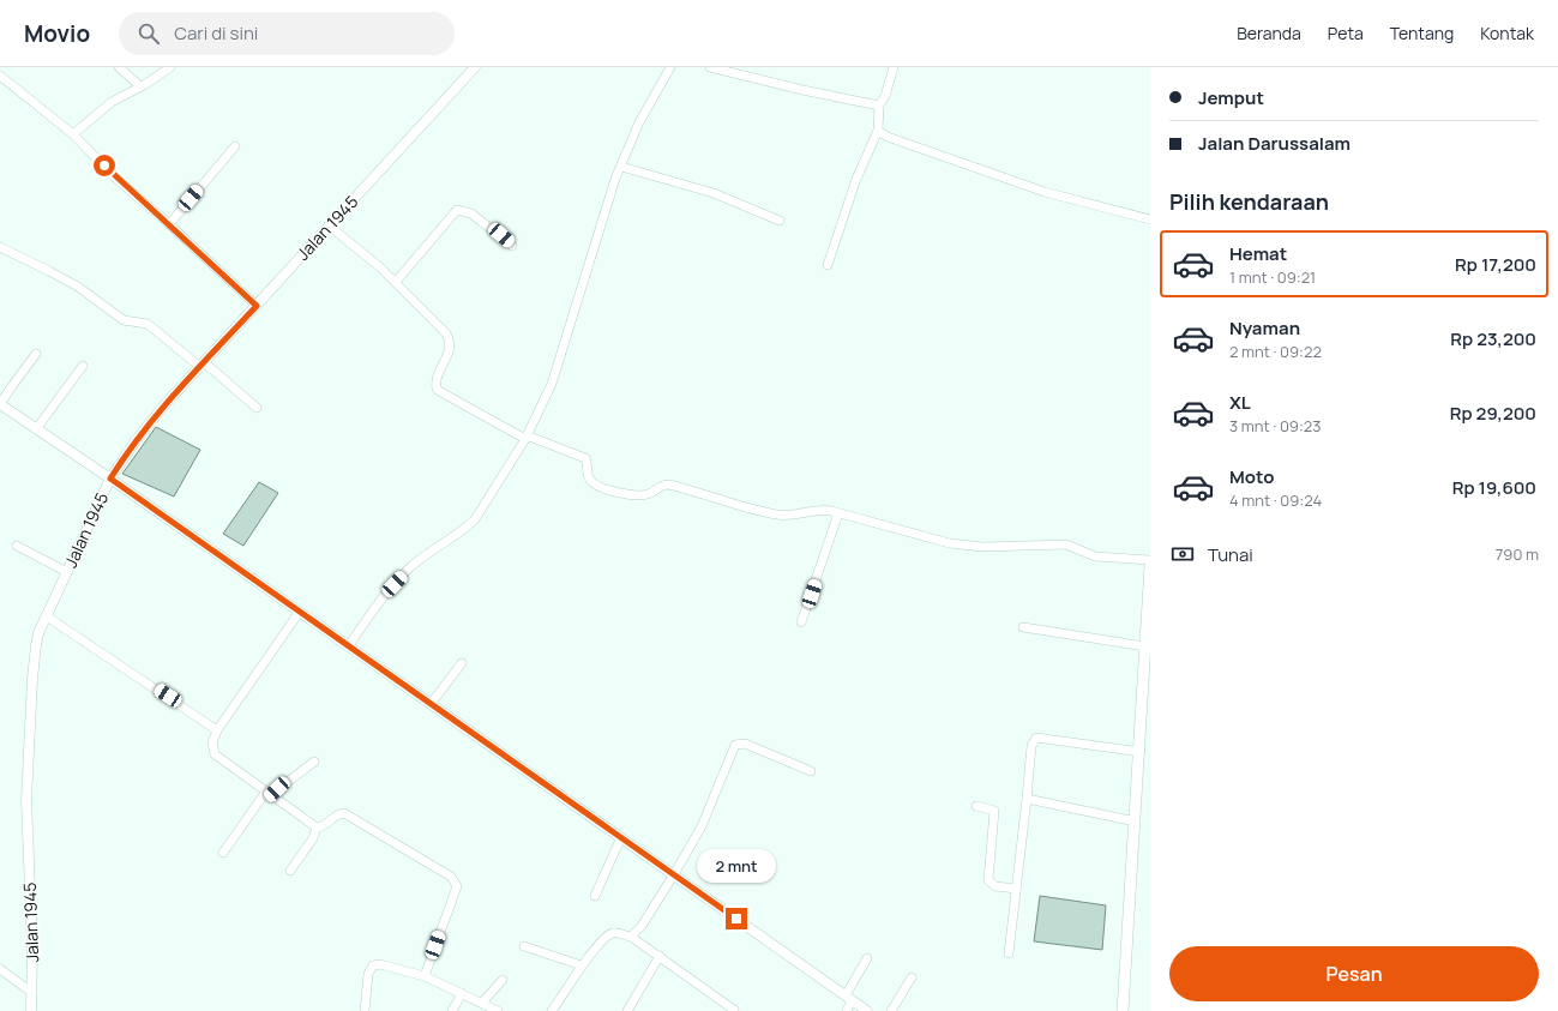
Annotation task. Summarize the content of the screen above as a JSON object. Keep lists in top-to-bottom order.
{
  "streets": {
    "street": ["Jalan 1945"]
  },
  "page": {
    "header": "Movio",
    "search": "Cari di sini",
    "nav": [
      "Beranda",
      "Peta",
      "Tentang",
      "Kontak"
    ],
    "banner": ["Jemput", "Jalan Darussalam"],
    "heading": "Pilih kendaraan",
    "list": [
      {
        "name": "Hemat",
        "note": "1 mnt · 09:21",
        "value": "Rp 17,200"
      },
      {
        "name": "Nyaman",
        "note": "2 mnt · 09:22",
        "value": "Rp 23,200"
      },
      {
        "name": "XL",
        "note": "3 mnt · 09:23",
        "value": "Rp 29,200"
      },
      {
        "name": "Moto",
        "note": "4 mnt · 09:24",
        "value": "Rp 19,600"
      }
    ],
    "pay": ["Tunai", "790 m"],
    "bubble": "2 mnt",
    "buttons": "Pesan"
  }
}
